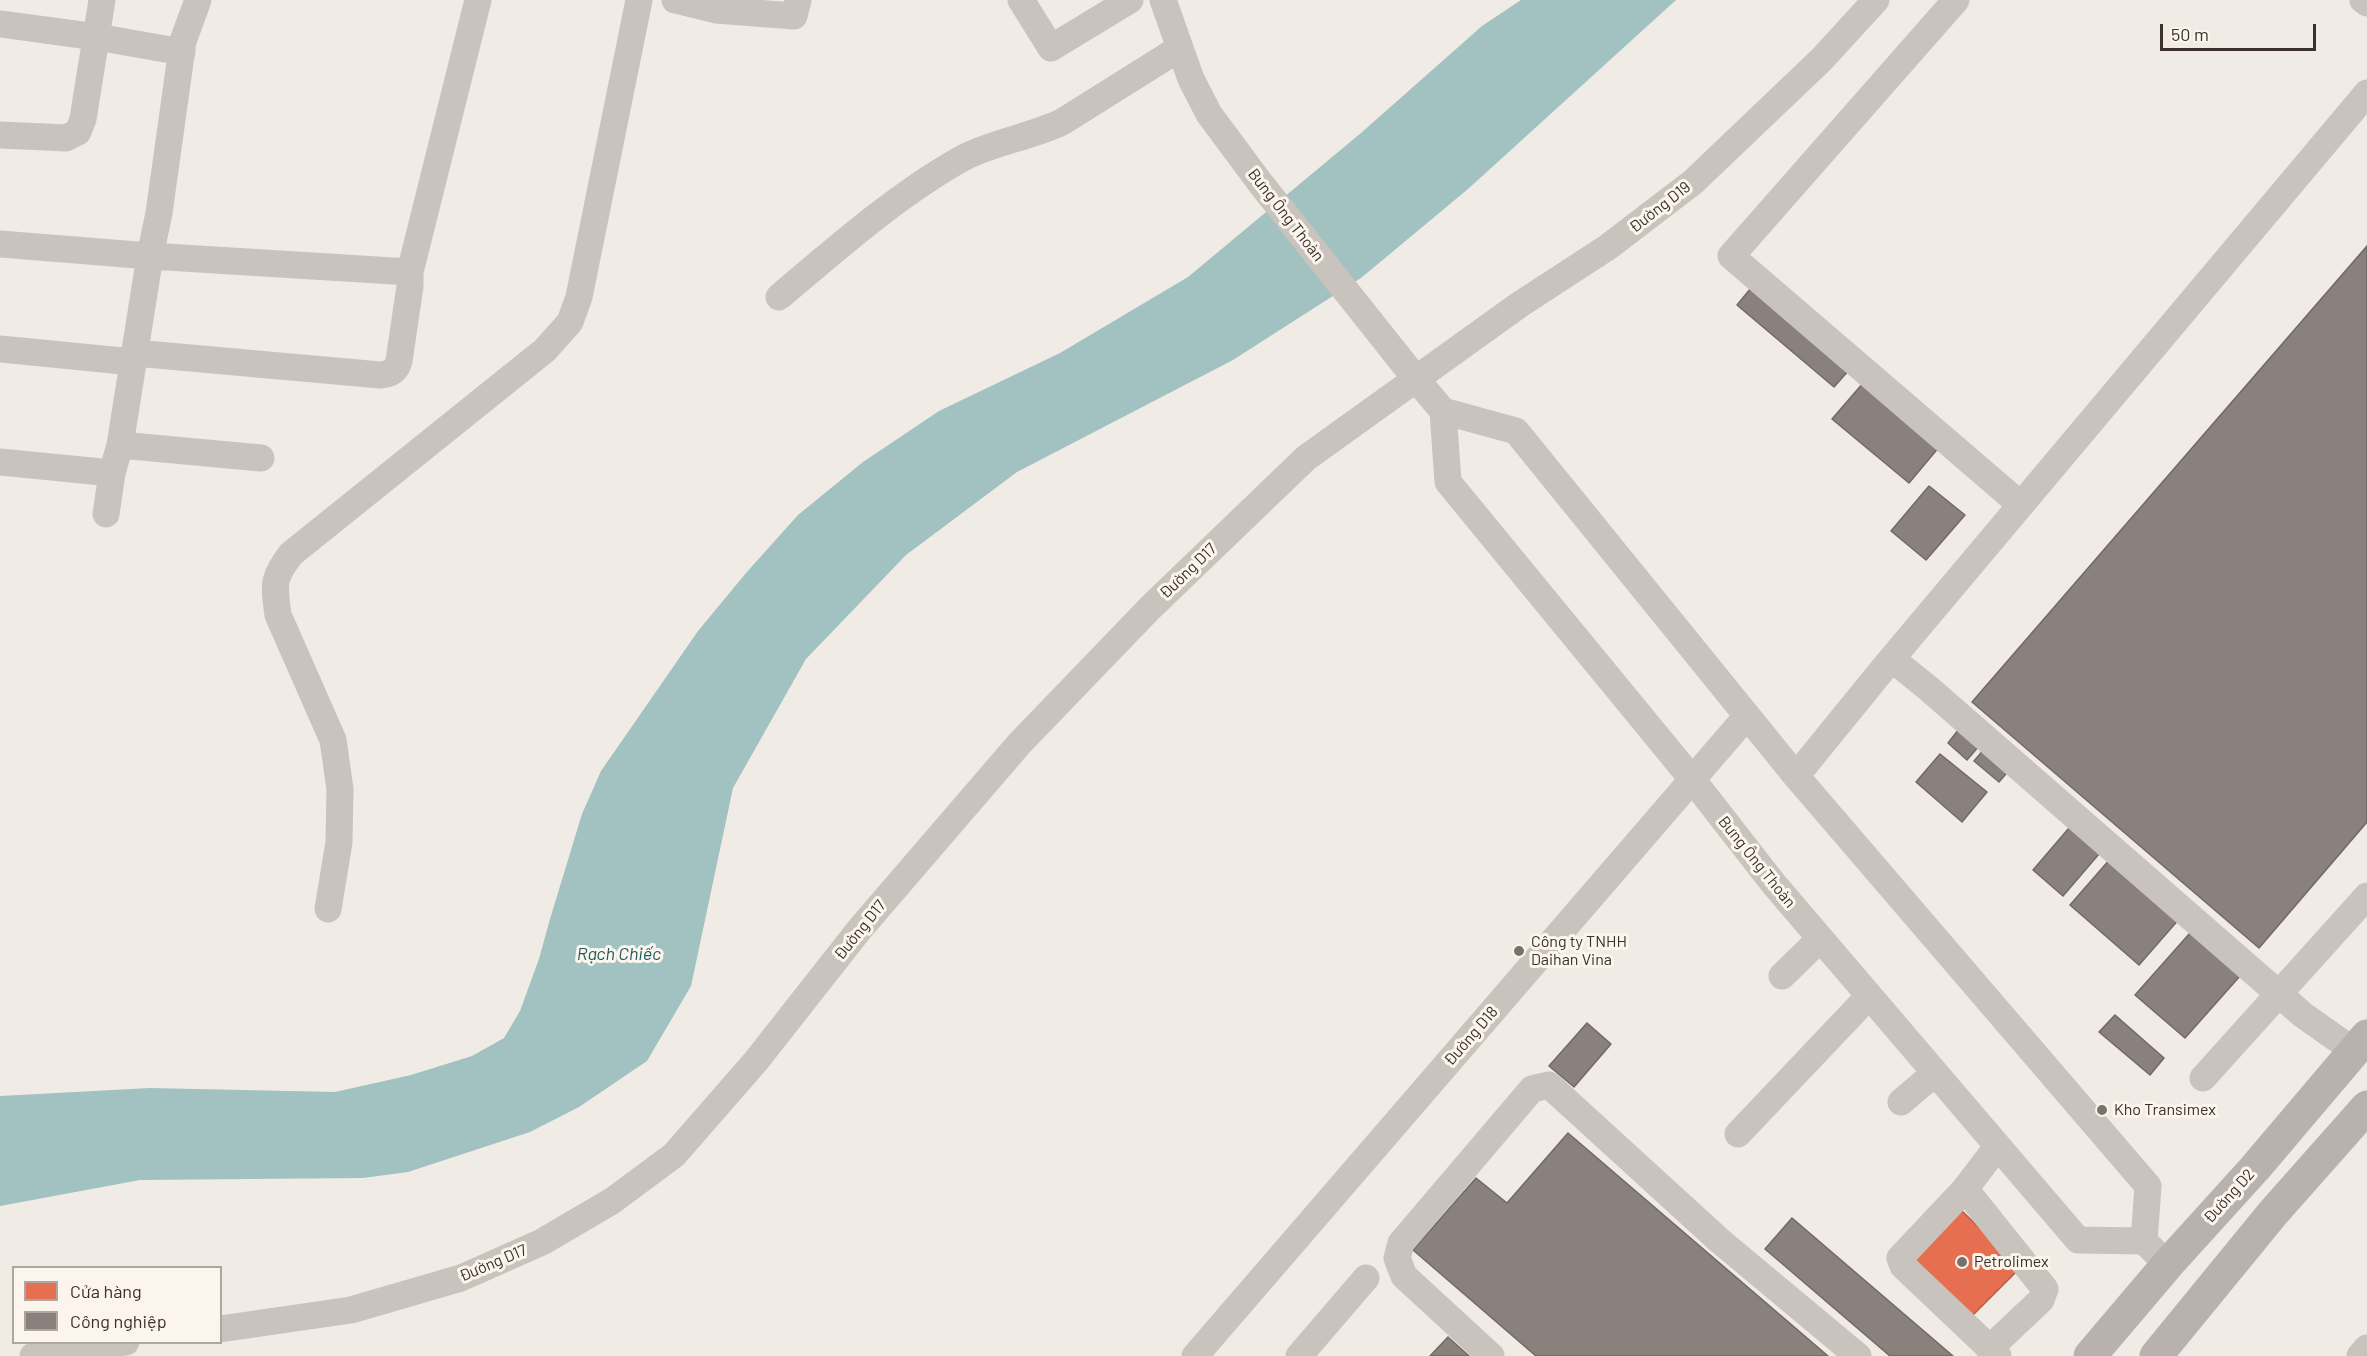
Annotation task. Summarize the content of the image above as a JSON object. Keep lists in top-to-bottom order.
{
  "streets": {
    "main road": ["Đường D2"],
    "street": [
      "Đường D19",
      "Bưng Ông Thoàn",
      "Đường D17",
      "Đường D18"
    ]
  },
  "crossings": [
    ["Đường D19", "Bưng Ông Thoàn"],
    ["Đường D19", "Đường D17"],
    ["Bưng Ông Thoàn", "Đường D17"],
    ["Bưng Ông Thoàn", "Đường D18"]
  ],
  "water": ["Rạch Chiếc"],
  "places": ["Công ty TNHH Daihan Vina", "Kho Transimex", "Petrolimex"],
  "legend": ["Cửa hàng", "Công nghiệp"],
  "scale_bar": "50 m"
}
